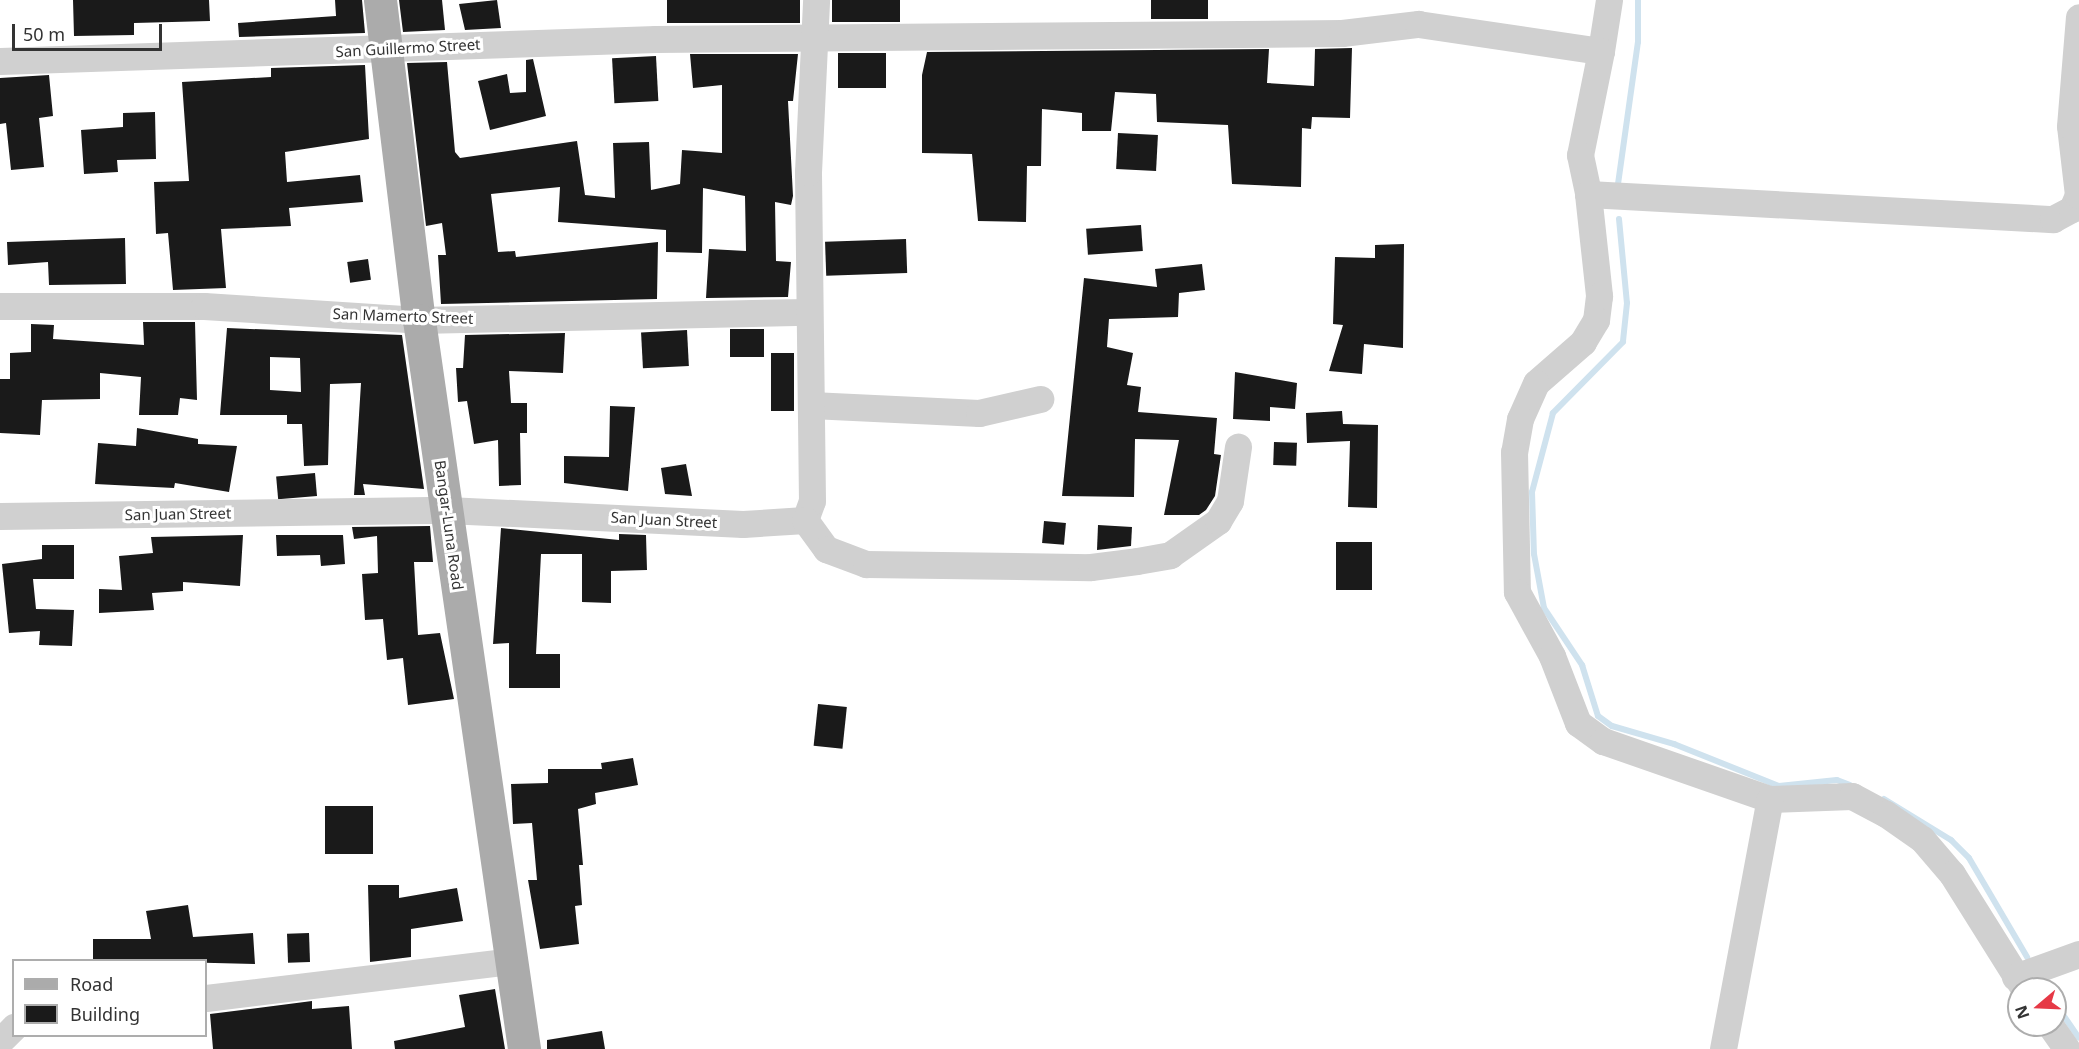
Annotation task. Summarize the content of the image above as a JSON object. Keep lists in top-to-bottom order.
{
  "streets": {
    "main road": ["Bangar-Luna Road"],
    "street": ["San Guillermo Street", "San Mamerto Street", "San Juan Street"]
  },
  "crossings": [
    ["San Guillermo Street", "Bangar-Luna Road"],
    ["San Mamerto Street", "Bangar-Luna Road"],
    ["San Juan Street", "Bangar-Luna Road"]
  ],
  "legend": ["Road", "Building"],
  "scale_bar": "50 m",
  "north": "left"
}
